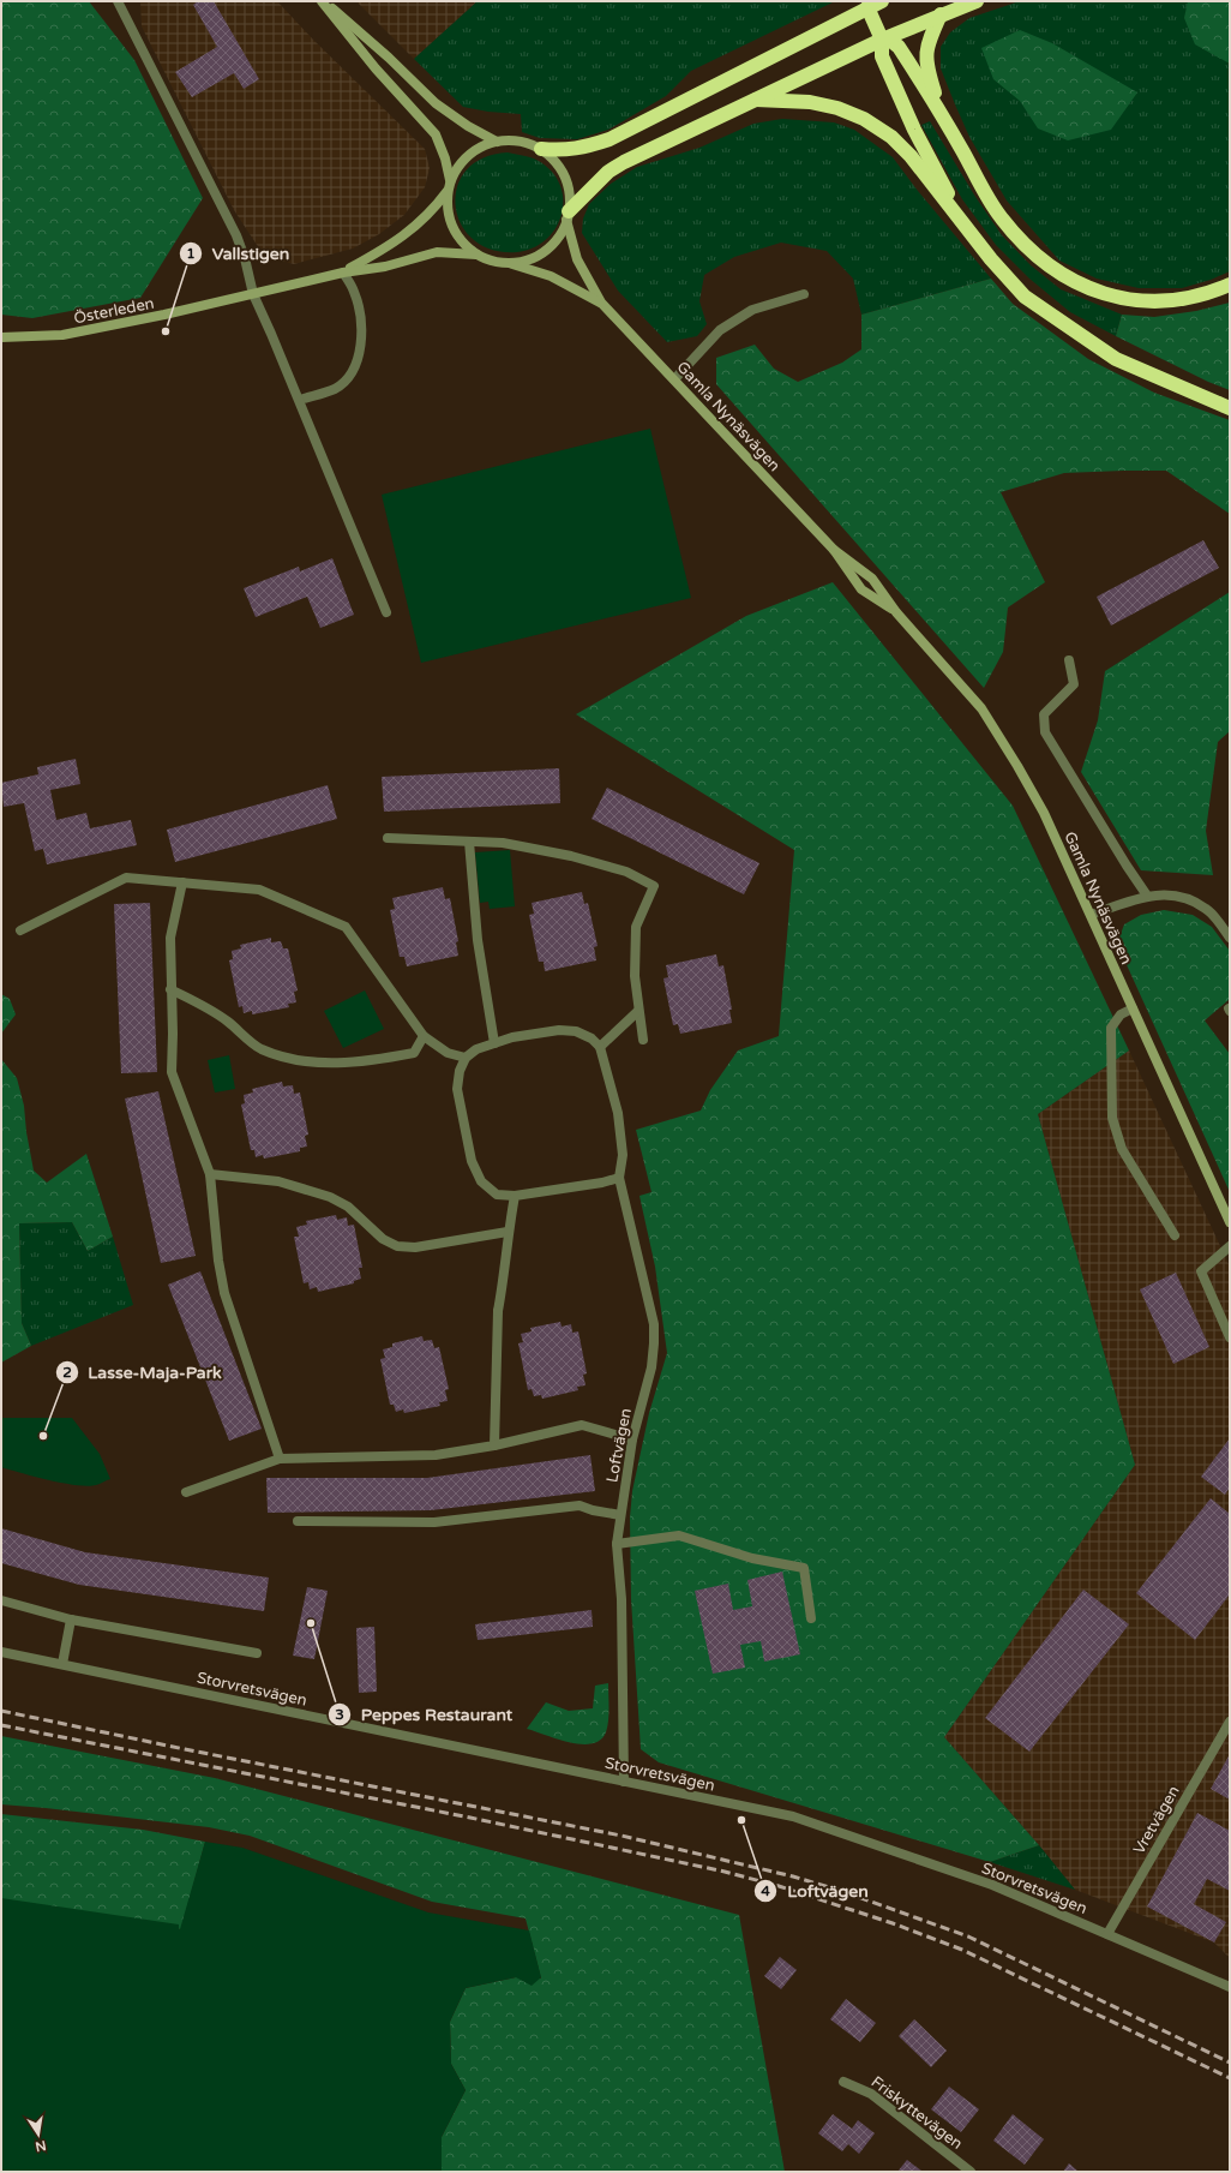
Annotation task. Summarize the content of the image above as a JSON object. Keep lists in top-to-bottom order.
{
  "streets": {
    "street": [
      "Österleden",
      "Gamla Nynäsvägen",
      "Loftvägen",
      "Storvretsvägen",
      "Vretvägen",
      "Friskyttevägen"
    ]
  },
  "crossings": [
    ["Österleden", "Gamla Nynäsvägen"],
    ["Loftvägen", "Storvretsvägen"],
    ["Storvretsvägen", "Vretvägen"]
  ],
  "places": [
    "Vallstigen",
    "Lasse-Maja-Park",
    "Peppes Restaurant",
    "Loftvägen"
  ],
  "north": "bottom"
}
